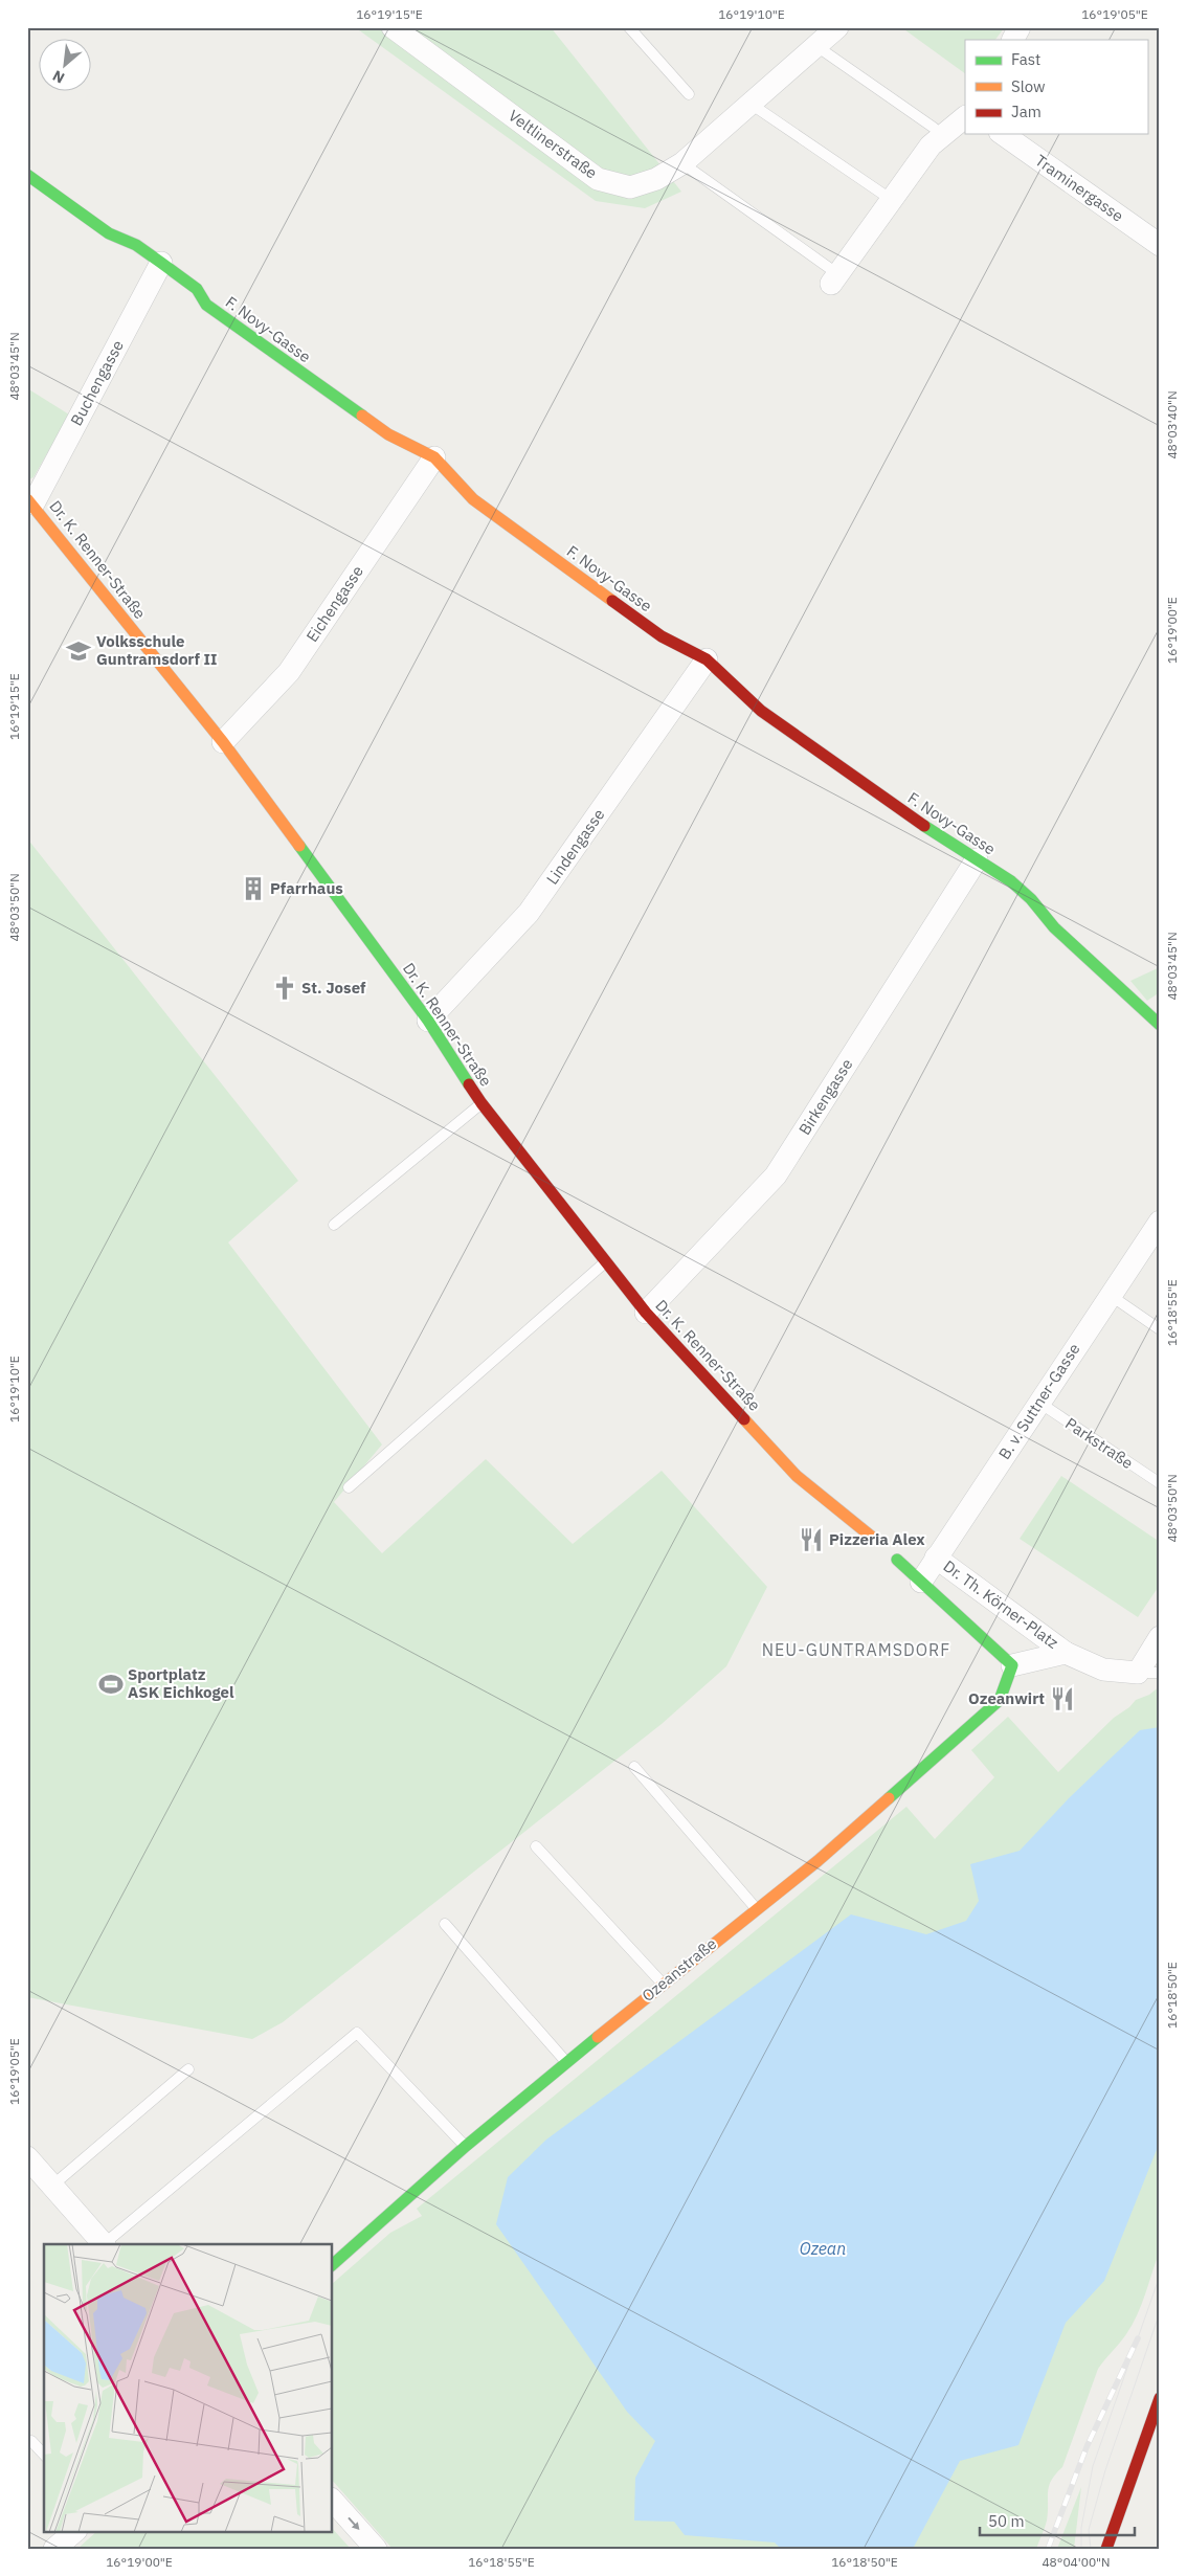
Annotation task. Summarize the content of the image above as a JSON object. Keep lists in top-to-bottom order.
{
  "streets": {
    "street": [
      "Veltlinerstraße",
      "Traminergasse",
      "F. Novy-Gasse",
      "Buchengasse",
      "Dr. K. Renner-Straße",
      "Eichengasse",
      "Lindengasse",
      "Birkengasse",
      "B. v. Suttner-Gasse",
      "Dr. Th. Körner-Platz",
      "Ozeanstraße"
    ],
    "lane": ["Parkstraße"]
  },
  "crossings": [
    ["F. Novy-Gasse", "Buchengasse"],
    ["F. Novy-Gasse", "Eichengasse"],
    ["F. Novy-Gasse", "Lindengasse"],
    ["F. Novy-Gasse", "Birkengasse"],
    ["Buchengasse", "Dr. K. Renner-Straße"],
    ["Dr. K. Renner-Straße", "Eichengasse"],
    ["Dr. K. Renner-Straße", "Lindengasse"],
    ["Dr. K. Renner-Straße", "Birkengasse"],
    ["B. v. Suttner-Gasse", "Parkstraße"],
    ["B. v. Suttner-Gasse", "Dr. Th. Körner-Platz"],
    ["Dr. Th. Körner-Platz", "Ozeanstraße"]
  ],
  "districts": ["NEU-GUNTRAMSDORF"],
  "water": ["Ozean"],
  "places": {
    "school or university": ["Volksschule Guntramsdorf II"],
    "building": ["Pfarrhaus"],
    "church": ["St. Josef"],
    "restaurant": ["Pizzeria Alex", "Ozeanwirt"],
    "sports": ["Sportplatz ASK Eichkogel"]
  },
  "legend": ["Fast", "Slow", "Jam"],
  "scale_bar": "50 m",
  "north": "bottom left",
  "coordinates": [
    "16°19'15\"E",
    "16°19'10\"E",
    "16°19'05\"E",
    "48°03'45\"N",
    "48°03'40\"N",
    "16°19'00\"E",
    "48°03'50\"N",
    "16°18'55\"E",
    "16°18'50\"E",
    "48°04'00\"N"
  ]
}
